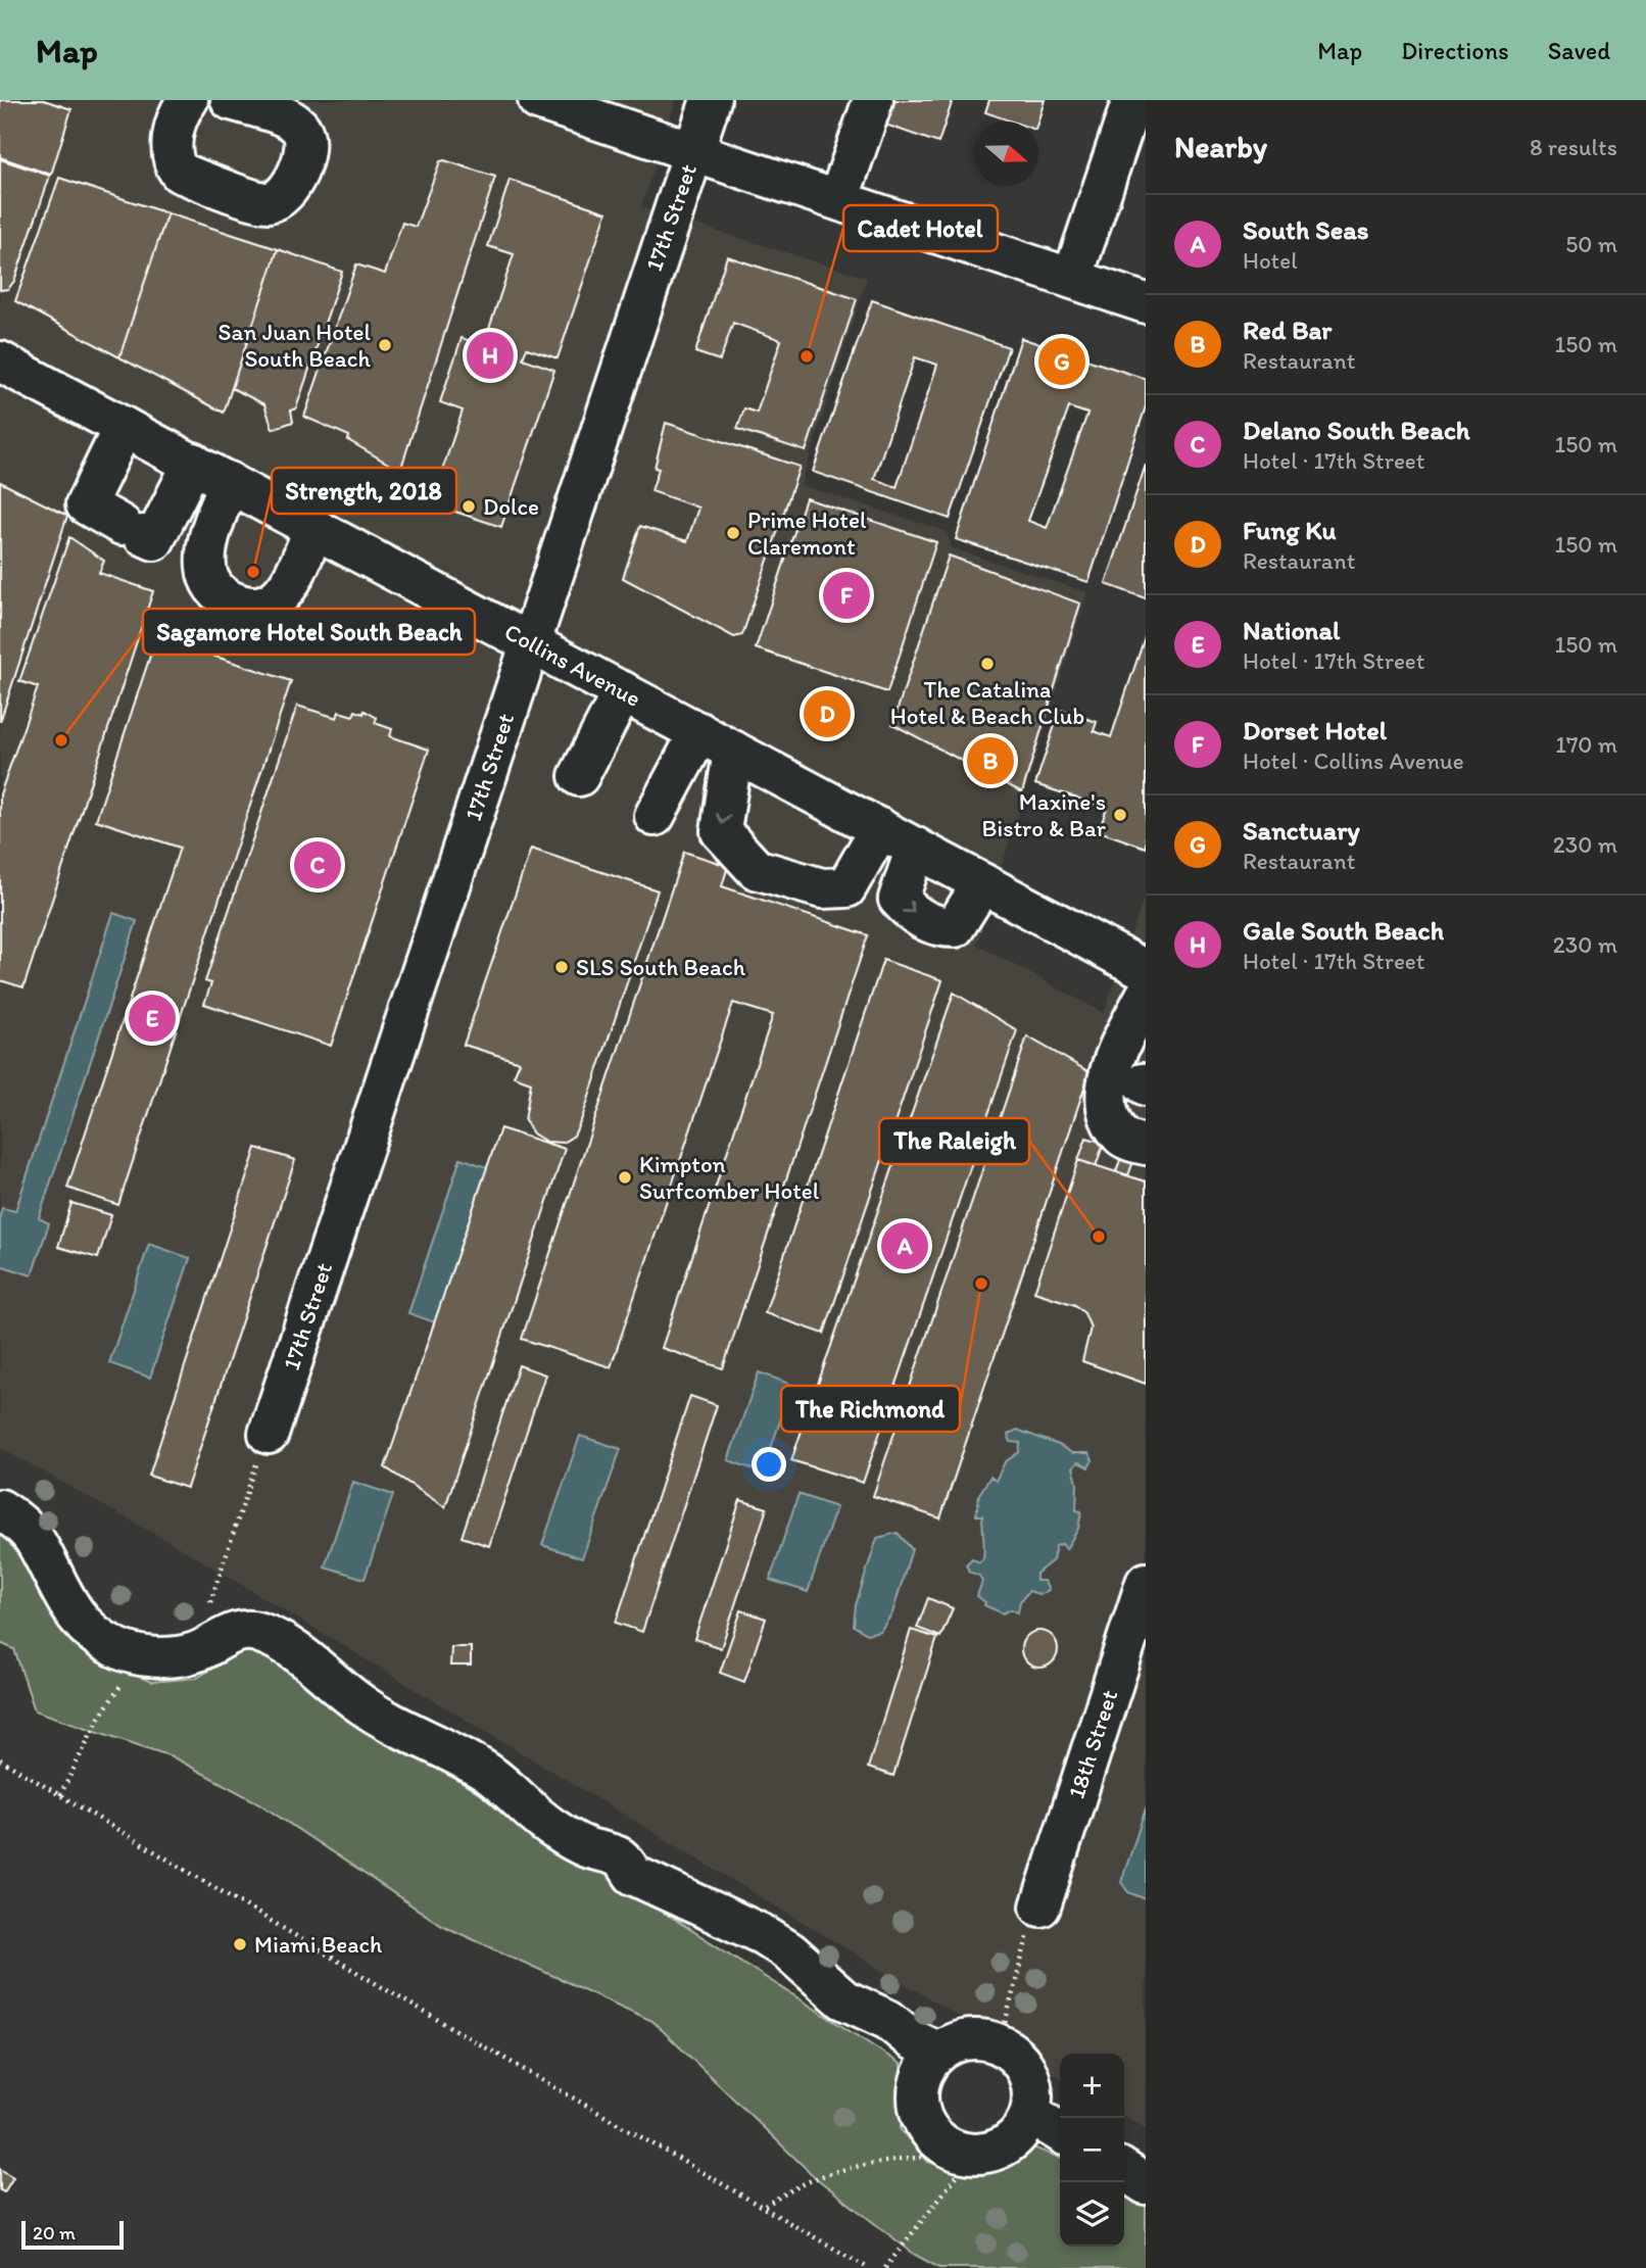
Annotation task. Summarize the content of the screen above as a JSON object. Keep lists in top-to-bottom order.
{
  "streets": {
    "street": ["17th Street", "Collins Avenue", "18th Street"]
  },
  "crossings": [
    ["17th Street", "Collins Avenue"]
  ],
  "places": [
    "San Juan Hotel South Beach",
    "Cadet Hotel",
    "Dolce",
    "Prime Hotel Claremont",
    "Strength, 2018",
    "The Catalina Hotel & Beach Club",
    "Sagamore Hotel South Beach",
    "Maxine's Bistro & Bar",
    "SLS South Beach",
    "Kimpton Surfcomber Hotel",
    "The Raleigh",
    "The Richmond",
    "Miami Beach"
  ],
  "scale_bar": "20 m",
  "north": "right",
  "page": {
    "header": "Map",
    "nav": ["Map", "Directions", "Saved"],
    "heading": ["Nearby", "8 results"],
    "list": [
      {
        "mark": "A",
        "name": "South Seas",
        "note": "Hotel",
        "value": "50 m"
      },
      {
        "mark": "B",
        "name": "Red Bar",
        "note": "Restaurant",
        "value": "150 m"
      },
      {
        "mark": "C",
        "name": "Delano South Beach",
        "note": "Hotel · 17th Street",
        "value": "150 m"
      },
      {
        "mark": "D",
        "name": "Fung Ku",
        "note": "Restaurant",
        "value": "150 m"
      },
      {
        "mark": "E",
        "name": "National",
        "note": "Hotel · 17th Street",
        "value": "150 m"
      },
      {
        "mark": "F",
        "name": "Dorset Hotel",
        "note": "Hotel · Collins Avenue",
        "value": "170 m"
      },
      {
        "mark": "G",
        "name": "Sanctuary",
        "note": "Restaurant",
        "value": "230 m"
      },
      {
        "mark": "H",
        "name": "Gale South Beach",
        "note": "Hotel · 17th Street",
        "value": "230 m"
      }
    ],
    "pins": [
      "H",
      "G",
      "F",
      "D",
      "B",
      "C",
      "E",
      "A"
    ],
    "map_buttons": ["+", "−"],
    "scale": "20 m"
  }
}
